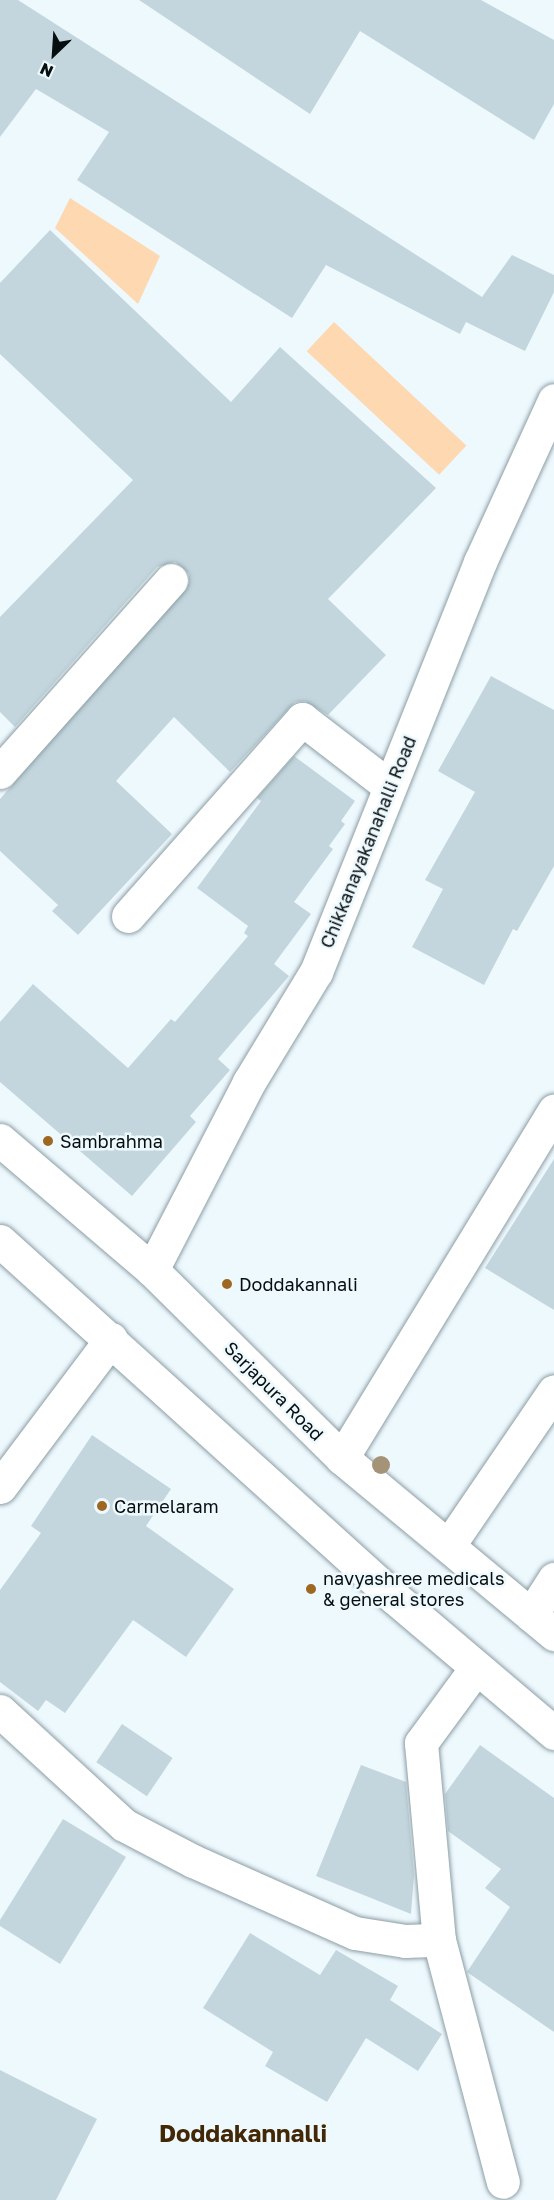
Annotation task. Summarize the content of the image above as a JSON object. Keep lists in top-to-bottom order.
{
  "streets": {
    "main road": ["Chikkanayakanahalli Road", "Sarjapura Road"]
  },
  "crossings": [
    ["Chikkanayakanahalli Road", "Sarjapura Road"]
  ],
  "districts": ["Doddakannalli"],
  "places": [
    "Sambrahma",
    "Doddakannali",
    "Carmelaram",
    "navyashree medicals & general stores"
  ],
  "north": "bottom left"
}
